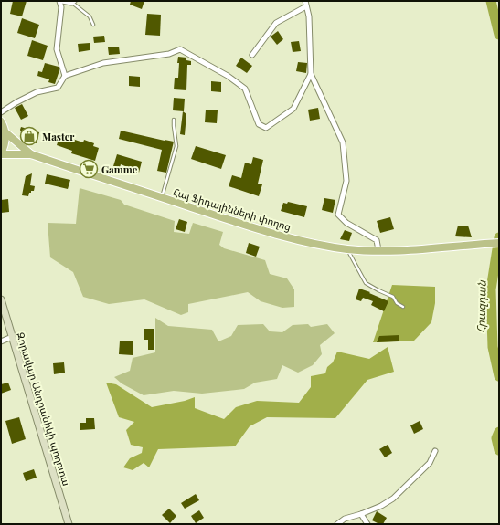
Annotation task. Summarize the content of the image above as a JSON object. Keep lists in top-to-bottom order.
{
  "streets": {
    "main road": ["Հայ Ֆիդայինների փողոց", "Զորավար Անդրանիկի պողոտա"]
  },
  "water": ["Հրազդան"],
  "places": {
    "shop": ["Master"],
    "supermarket": ["Gamme"]
  }
}
